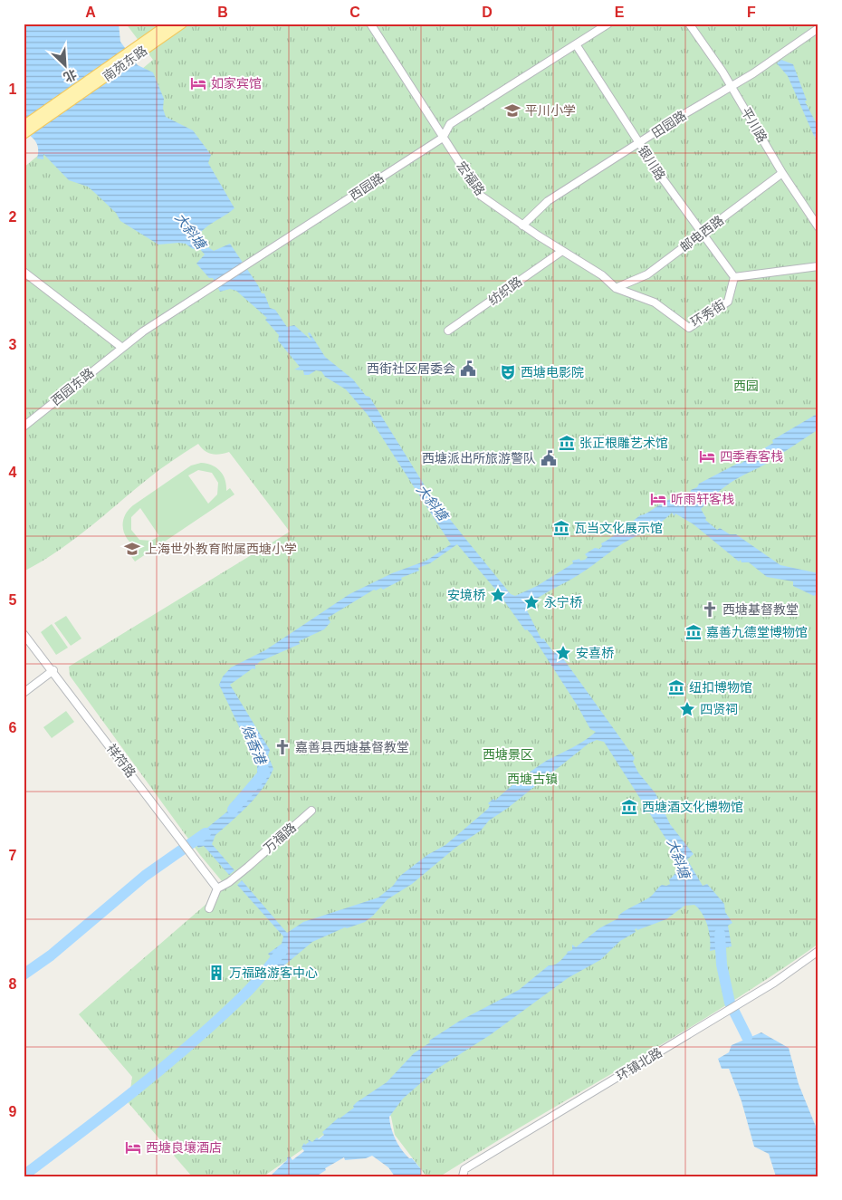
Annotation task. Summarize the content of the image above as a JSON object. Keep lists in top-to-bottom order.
{
  "streets": {
    "main road": ["南苑东路"],
    "street": [
      "田园路",
      "平川路",
      "银川路",
      "宏福路",
      "西园路",
      "邮电西路",
      "纺织路",
      "环秀街",
      "西园东路",
      "祥符路",
      "万福路",
      "环镇北路"
    ]
  },
  "crossings": [
    ["田园路", "平川路"],
    ["田园路", "银川路"],
    ["田园路", "宏福路"],
    ["平川路", "邮电西路"],
    ["银川路", "西园路"],
    ["银川路", "邮电西路"],
    ["银川路", "环秀街"],
    ["宏福路", "西园路"],
    ["宏福路", "邮电西路"],
    ["宏福路", "纺织路"],
    ["宏福路", "环秀街"],
    ["西园路", "西园东路"],
    ["邮电西路", "环秀街"],
    ["祥符路", "万福路"]
  ],
  "water": ["大斜塘", "烧香港"],
  "parks": ["西园", "西塘景区", "西塘古镇"],
  "places": {
    "hotel": [
      "如家宾馆",
      "四季春客栈",
      "听雨轩客栈",
      "西塘良壤酒店"
    ],
    "school or university": ["平川小学", "上海世外教育附属西塘小学"],
    "public building": ["西街社区居委会", "西塘派出所旅游警队"],
    "theatre": ["西塘电影院"],
    "museum": [
      "张正根雕艺术馆",
      "瓦当文化展示馆",
      "嘉善九德堂博物馆",
      "纽扣博物馆",
      "西塘酒文化博物馆"
    ],
    "place": [
      "安境桥",
      "永宁桥",
      "安喜桥",
      "四贤祠"
    ],
    "church": ["西塘基督教堂", "嘉善县西塘基督教堂"],
    "building": ["万福路游客中心"]
  },
  "north": "bottom right",
  "grid": {
    "columns": [
      "A",
      "B",
      "C",
      "D",
      "E",
      "F"
    ],
    "rows": [
      "1",
      "2",
      "3",
      "4",
      "5",
      "6",
      "7",
      "8",
      "9"
    ]
  }
}
